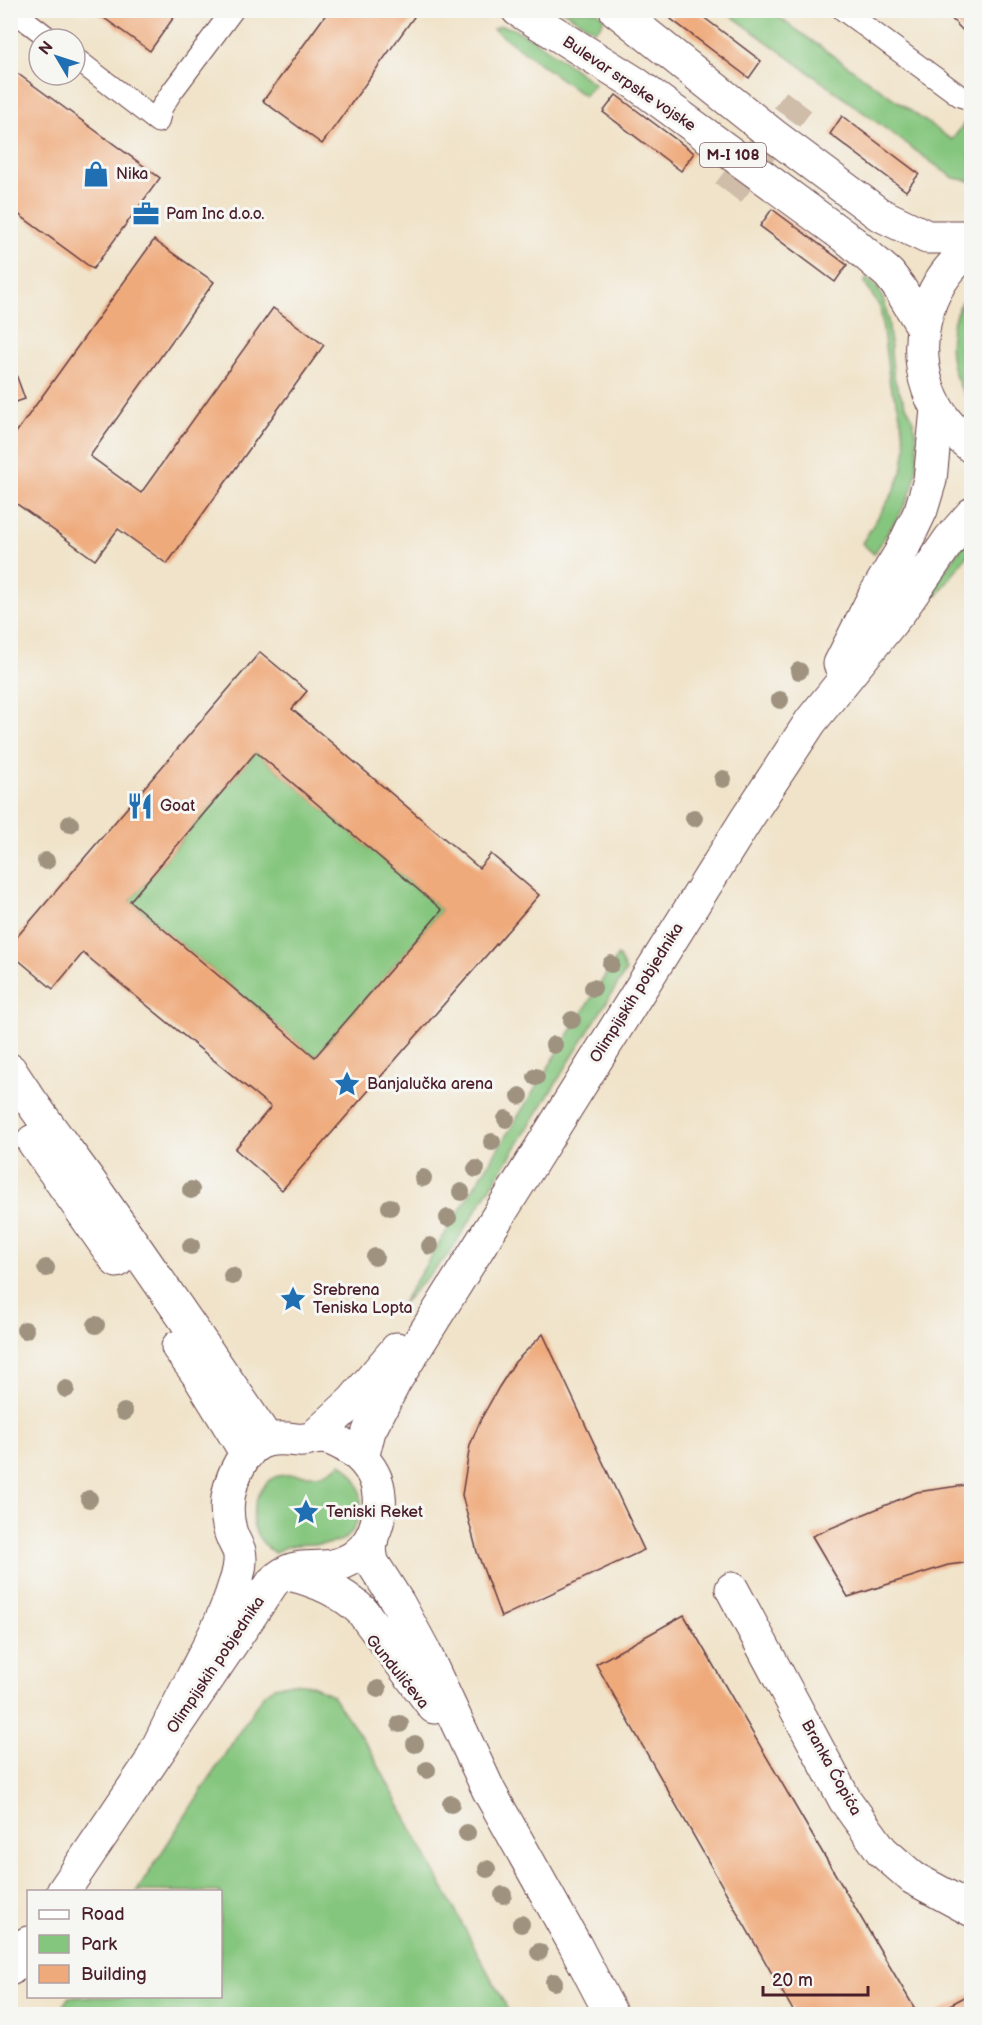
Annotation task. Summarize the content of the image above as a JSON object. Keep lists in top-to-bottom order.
{
  "streets": {
    "street": [
      "Bulevar srpske vojske",
      "M-I 108",
      "Olimpijskih pobjednika",
      "Gundulićeva",
      "Branka Ćopića"
    ]
  },
  "crossings": [
    ["Olimpijskih pobjednika", "Gundulićeva"]
  ],
  "places": {
    "shop": ["Nika"],
    "office": ["Pam Inc d.o.o."],
    "restaurant": ["Goat"],
    "place": ["Banjalučka arena", "Srebrena Teniska Lopta", "Teniski Reket"]
  },
  "legend": ["Road", "Park", "Building"],
  "scale_bar": "20 m",
  "north": "top left"
}
